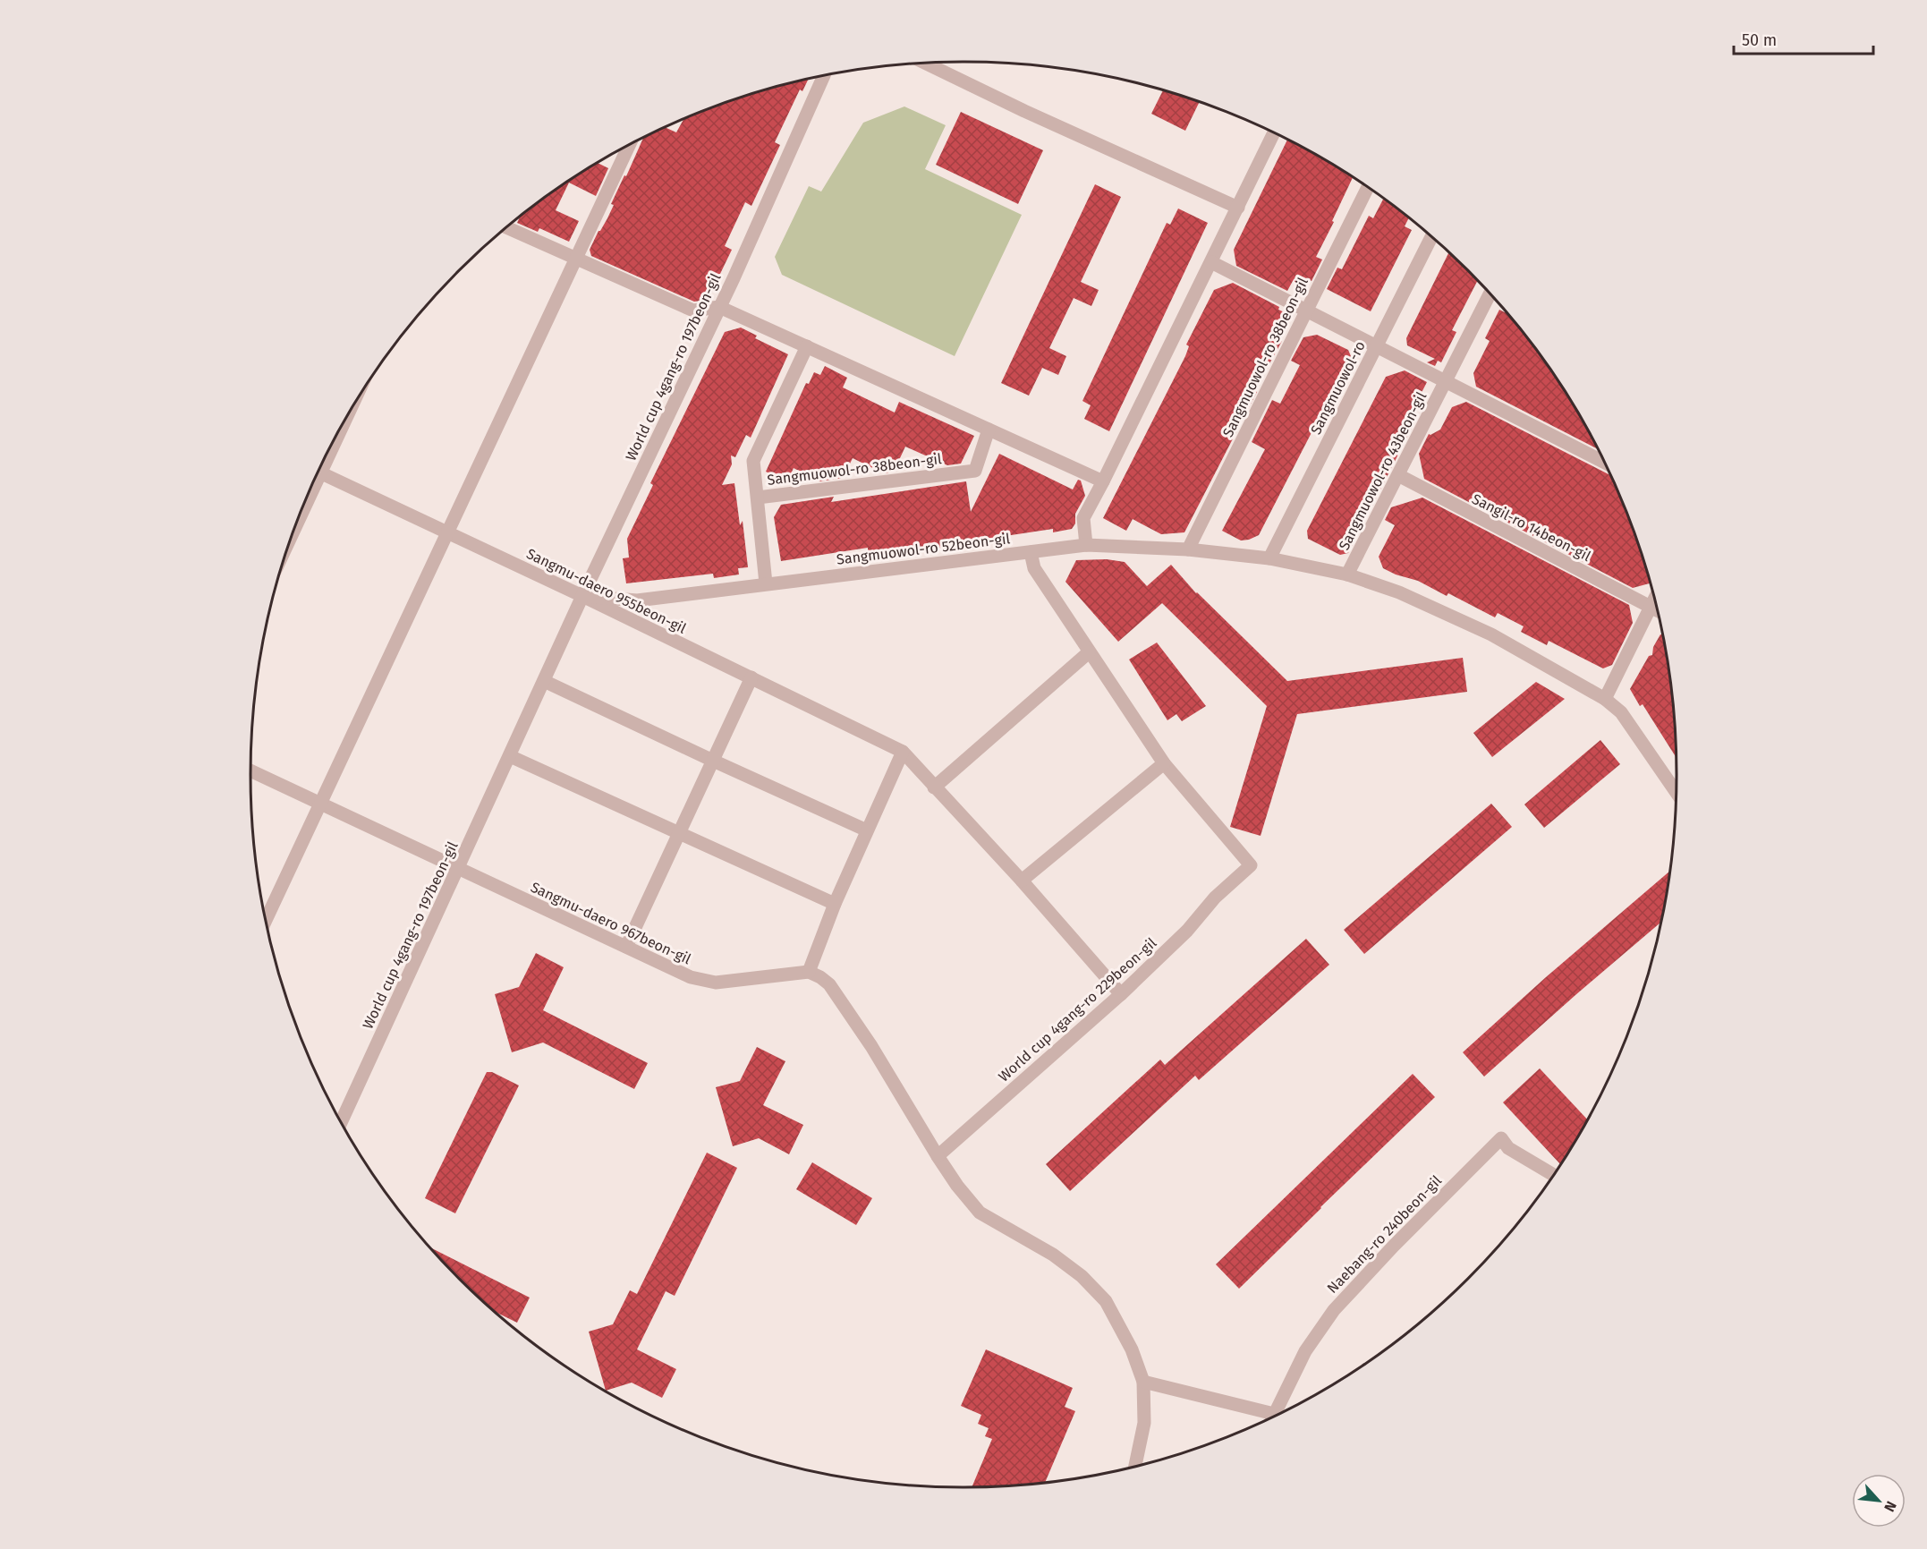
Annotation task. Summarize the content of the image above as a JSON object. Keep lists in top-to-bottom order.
{
  "streets": {
    "street": [
      "Sangmuowol-ro 38beon-gil",
      "World cup 4gang-ro 197beon-gil",
      "Sangmuowol-ro",
      "Sangmuowol-ro 43beon-gil",
      "Sangil-ro 14beon-gil",
      "Sangmuowol-ro 52beon-gil",
      "Sangmu-daero 955beon-gil",
      "Sangmu-daero 967beon-gil",
      "World cup 4gang-ro 229beon-gil",
      "Naebang-ro 240beon-gil"
    ]
  },
  "crossings": [
    ["Sangmuowol-ro 38beon-gil", "Sangmuowol-ro 43beon-gil"],
    ["Sangmuowol-ro 38beon-gil", "Sangmuowol-ro 52beon-gil"],
    ["World cup 4gang-ro 197beon-gil", "Sangmuowol-ro 52beon-gil"],
    ["World cup 4gang-ro 197beon-gil", "Sangmu-daero 955beon-gil"],
    ["World cup 4gang-ro 197beon-gil", "Sangmu-daero 967beon-gil"],
    ["Sangmuowol-ro", "Sangmuowol-ro 43beon-gil"],
    ["Sangmuowol-ro", "Sangmuowol-ro 52beon-gil"],
    ["Sangmuowol-ro 43beon-gil", "Sangil-ro 14beon-gil"],
    ["Sangmuowol-ro 43beon-gil", "Sangmuowol-ro 52beon-gil"],
    ["Sangmuowol-ro 52beon-gil", "Sangmu-daero 955beon-gil"],
    ["Sangmuowol-ro 52beon-gil", "World cup 4gang-ro 229beon-gil"],
    ["Sangmu-daero 955beon-gil", "World cup 4gang-ro 229beon-gil"]
  ],
  "scale_bar": "50 m",
  "north": "bottom right"
}
